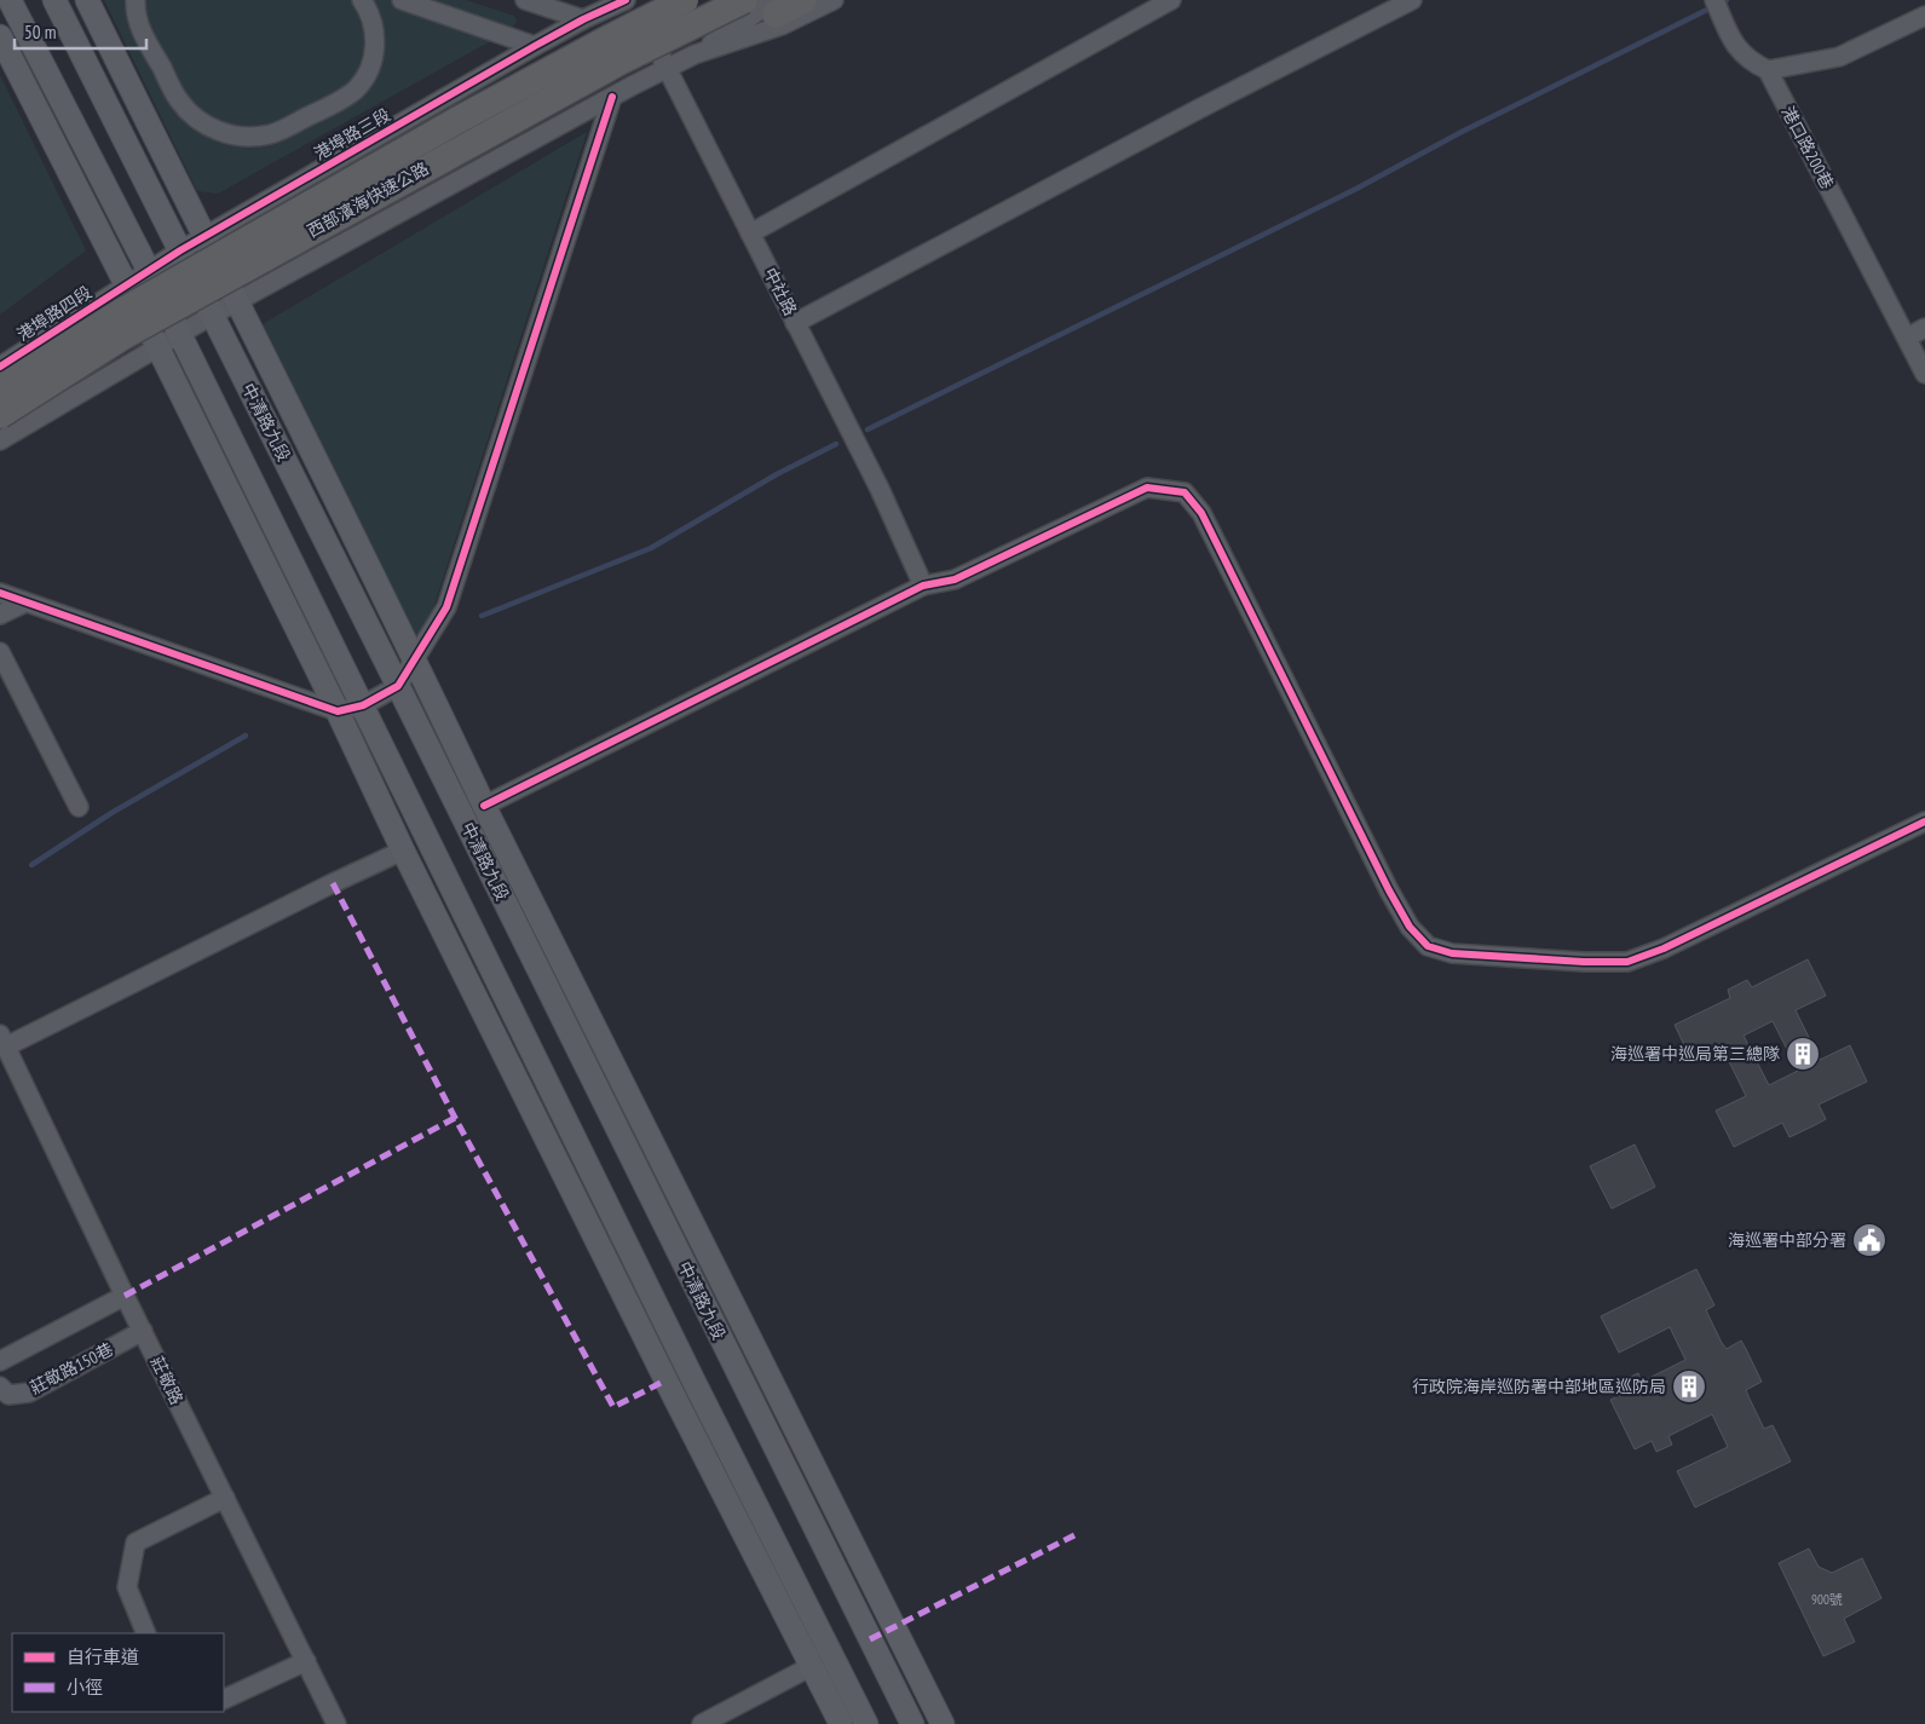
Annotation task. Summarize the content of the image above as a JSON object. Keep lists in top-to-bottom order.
{
  "streets": {
    "highway": ["西部濱海快速公路"],
    "main road": ["中清路九段"],
    "street": [
      "港埠路三段",
      "港口路200巷",
      "中社路",
      "港埠路四段",
      "莊敬路150巷",
      "莊敬路"
    ]
  },
  "crossings": [
    ["港埠路三段", "中社路"],
    ["港埠路三段", "港埠路四段"],
    ["港埠路三段", "中清路九段"],
    ["莊敬路150巷", "莊敬路"]
  ],
  "places": {
    "building": ["海巡署中巡局第三總隊", "行政院海岸巡防署中部地區巡防局"],
    "public building": ["海巡署中部分署"]
  },
  "house_numbers": ["900號"],
  "legend": ["自行車道", "小徑"],
  "scale_bar": "50 m"
}
